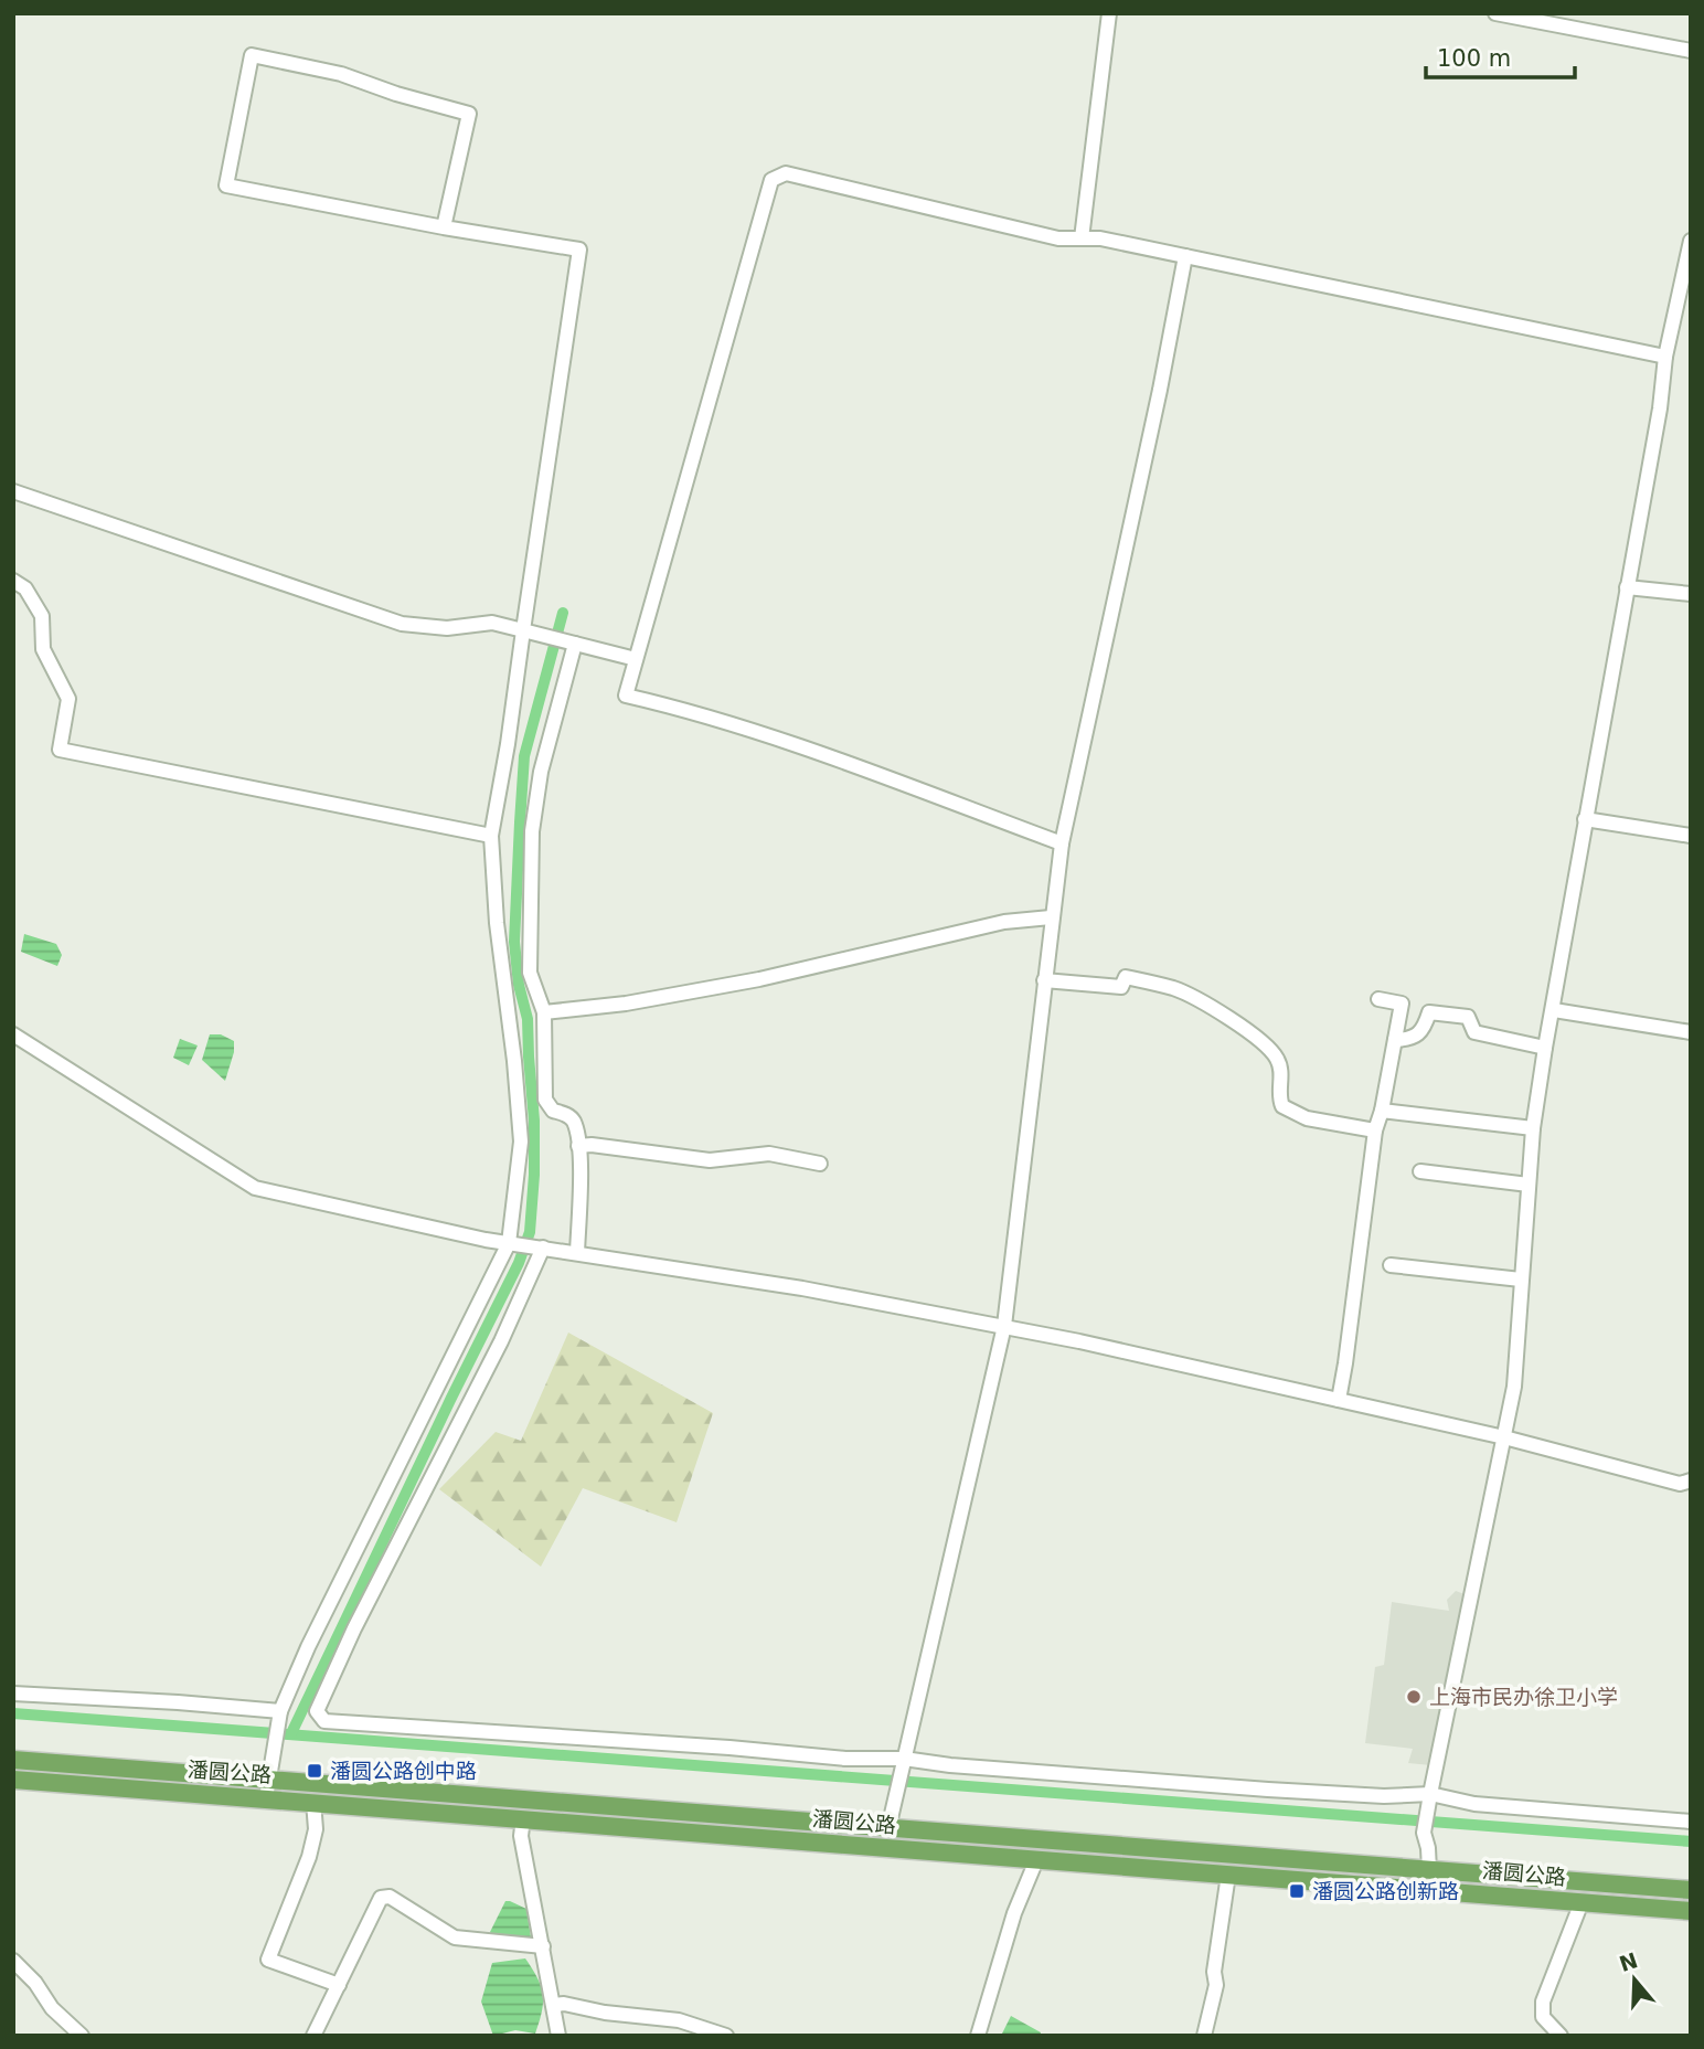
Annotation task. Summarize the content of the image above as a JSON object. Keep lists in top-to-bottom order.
{
  "streets": {
    "main road": ["潘圆公路"]
  },
  "places": {
    "other": ["上海市民办徐卫小学"],
    "transit": ["潘圆公路创中路", "潘圆公路创新路"]
  },
  "scale_bar": "100 m",
  "north": "top"
}
